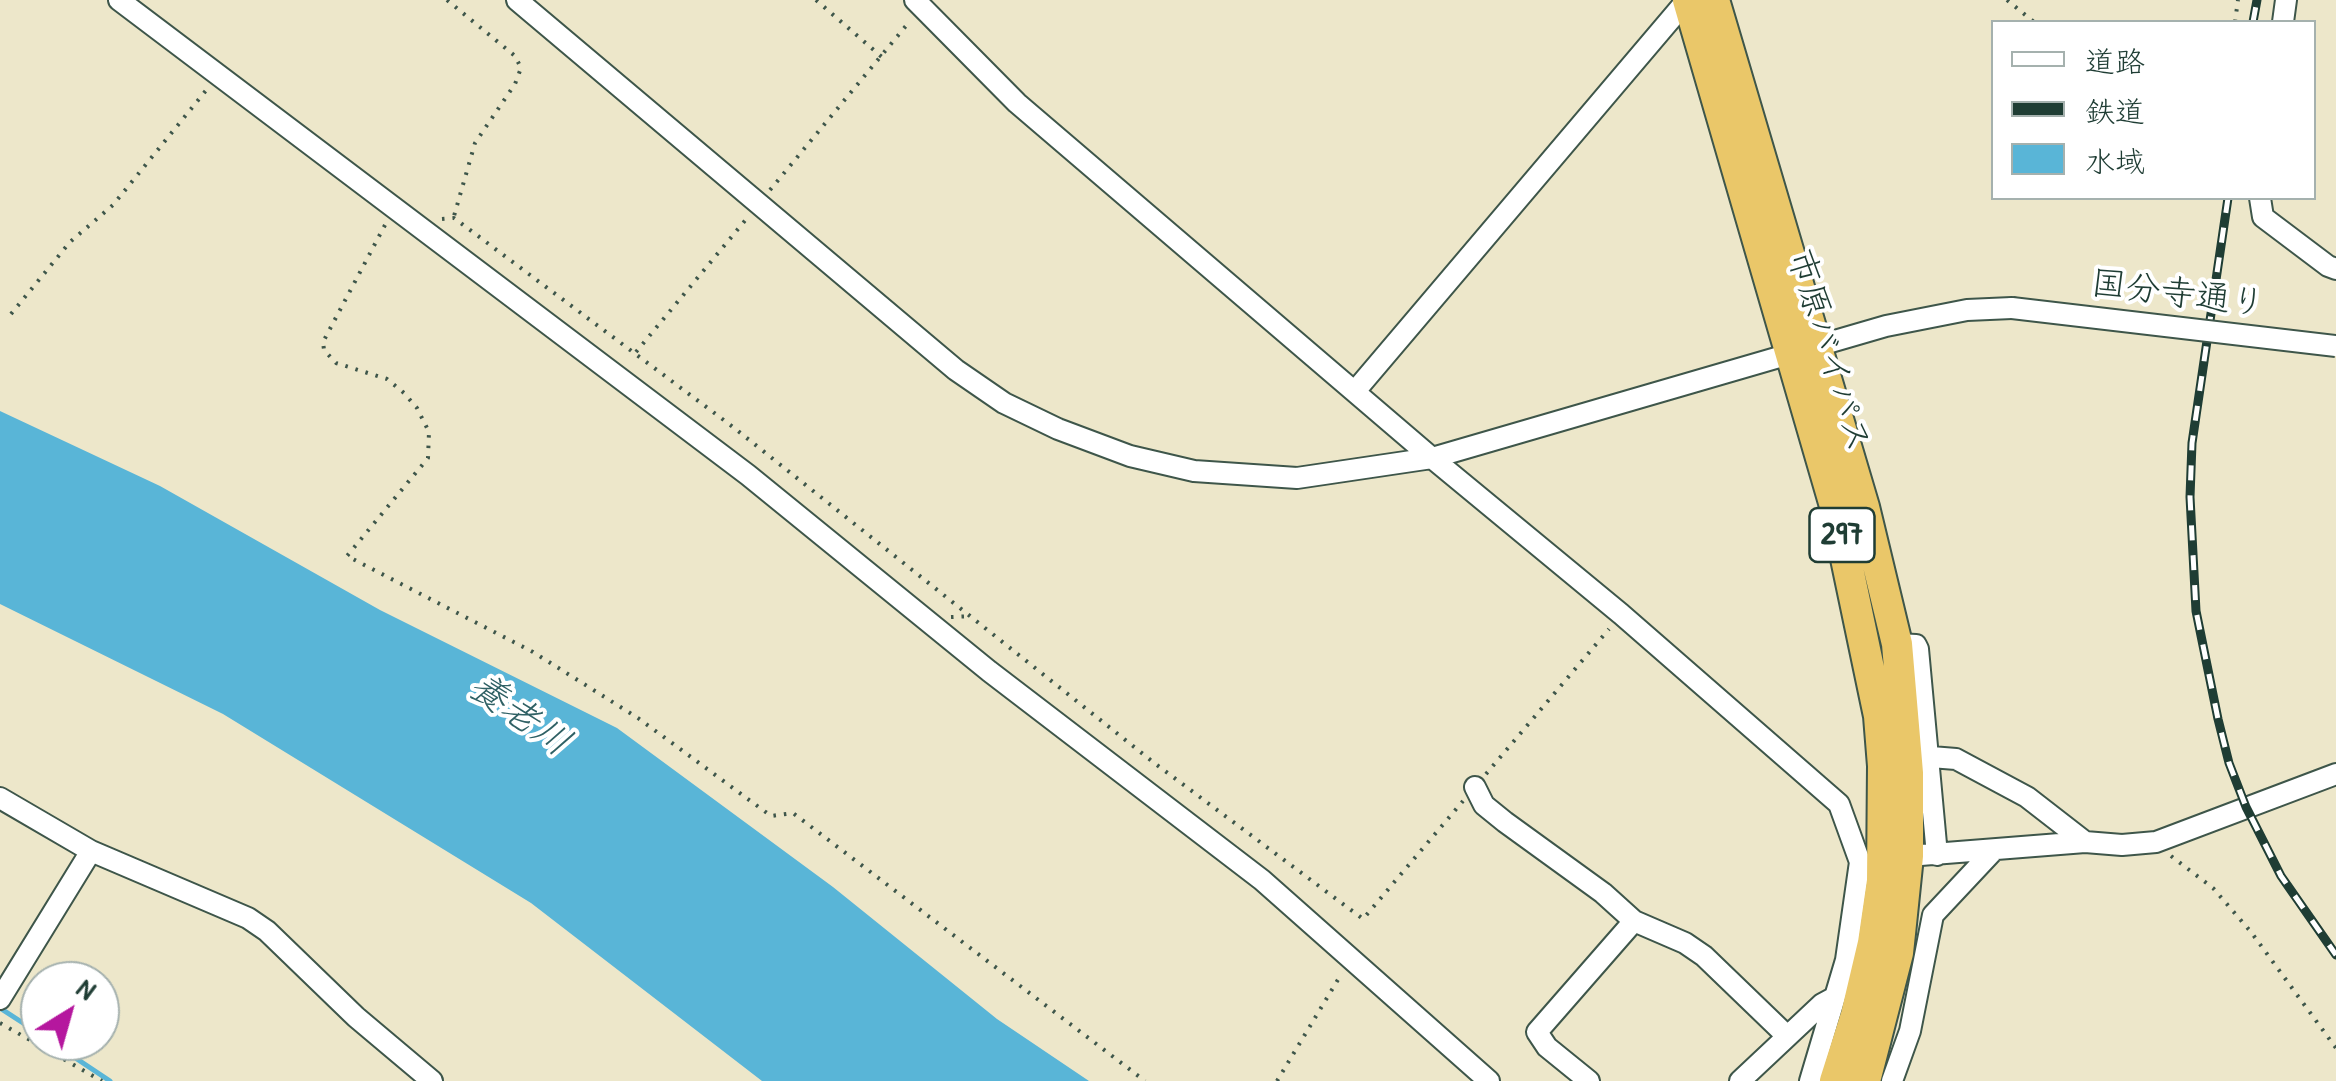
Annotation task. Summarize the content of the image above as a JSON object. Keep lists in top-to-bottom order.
{
  "streets": {
    "highway": ["市原バイパス", "297"],
    "street": ["国分寺通り"]
  },
  "crossings": [
    ["国分寺通り", "市原バイパス"]
  ],
  "water": ["養老川"],
  "legend": ["道路", "鉄道", "水域"],
  "north": "top right"
}
